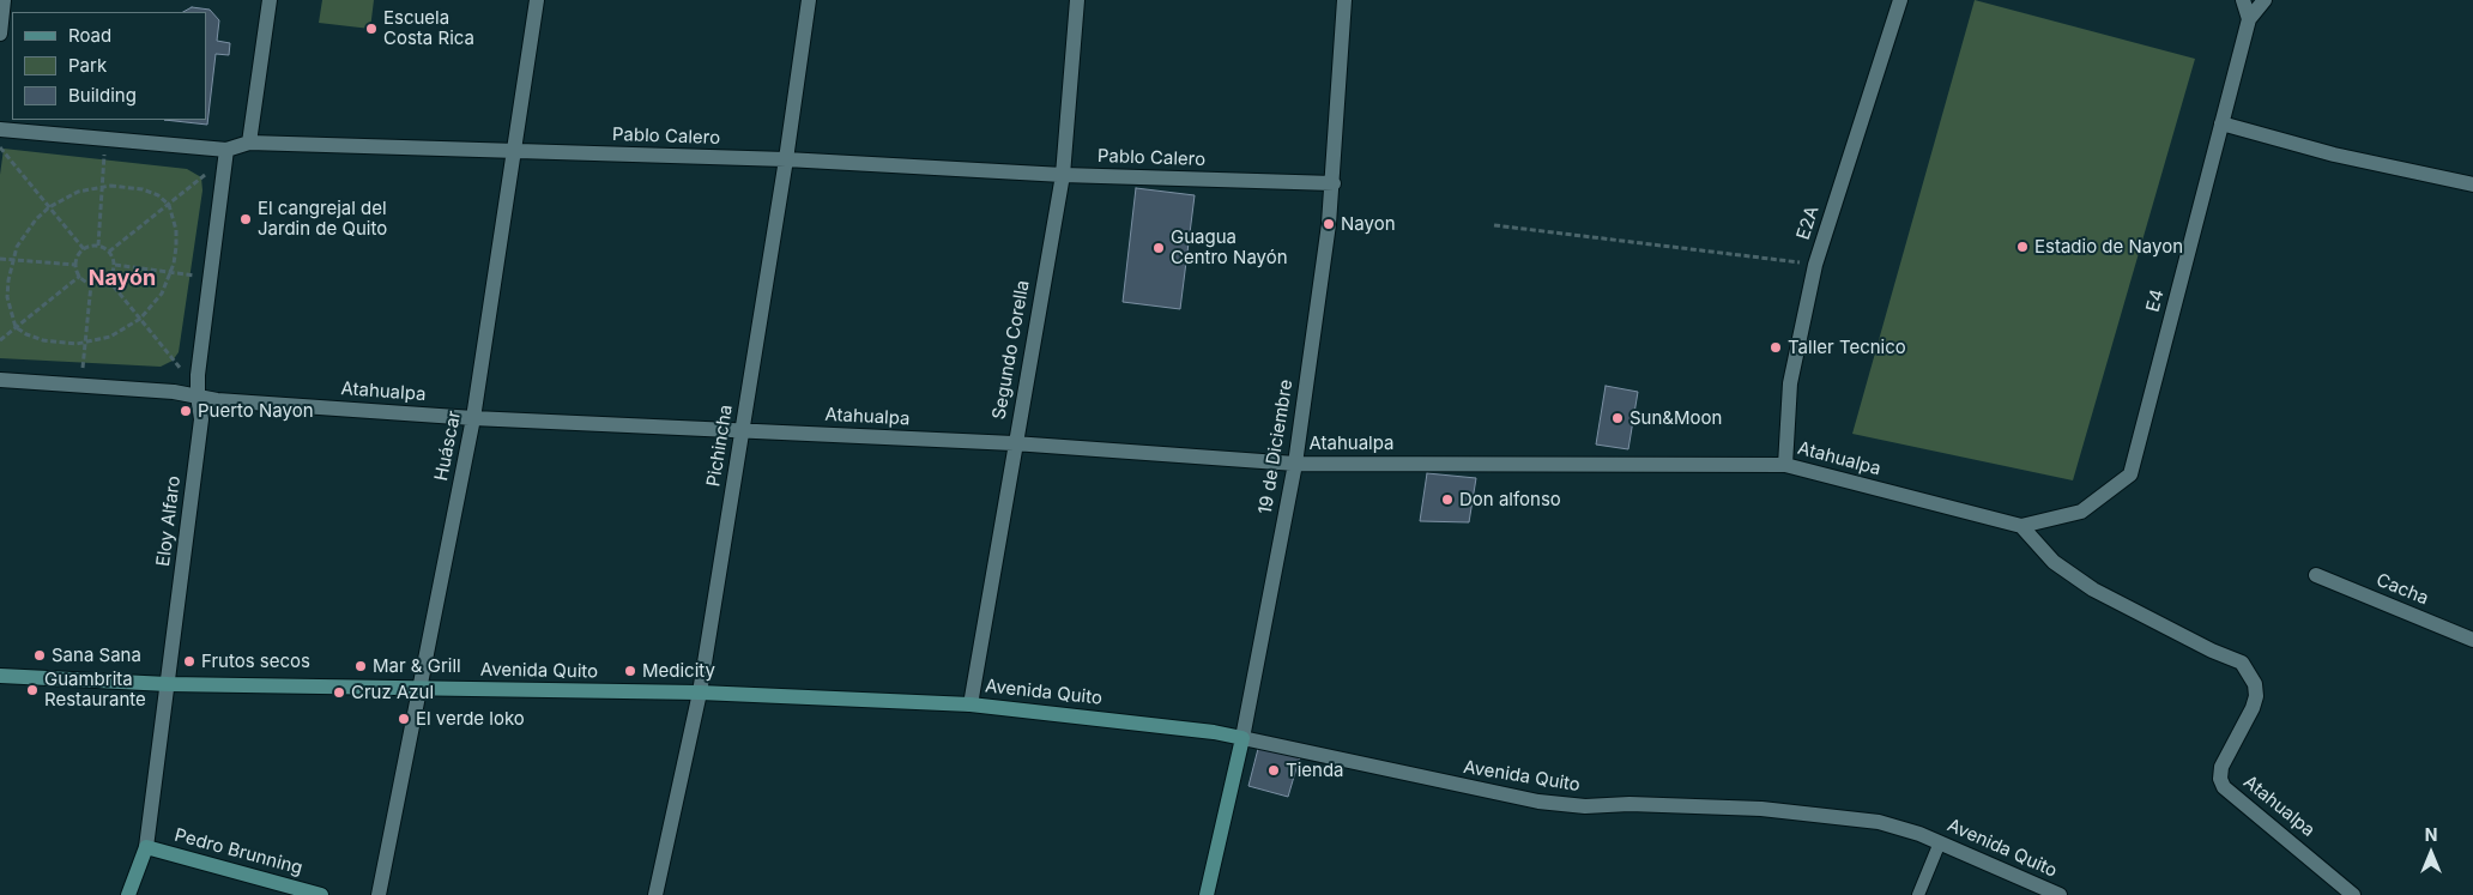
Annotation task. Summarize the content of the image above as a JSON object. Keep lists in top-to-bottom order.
{
  "streets": {
    "street": [
      "Pablo Calero",
      "E2A",
      "E4",
      "Segundo Corella",
      "Atahualpa",
      "Huáscar",
      "Pichincha",
      "19 de Diciembre",
      "Eloy Alfaro",
      "Cacha",
      "Avenida Quito",
      "Pedro Brunning"
    ]
  },
  "crossings": [
    ["Pablo Calero", "Segundo Corella"],
    ["Pablo Calero", "Huáscar"],
    ["Pablo Calero", "Pichincha"],
    ["Pablo Calero", "19 de Diciembre"],
    ["Pablo Calero", "Eloy Alfaro"],
    ["E2A", "Atahualpa"],
    ["E4", "Atahualpa"],
    ["Segundo Corella", "Atahualpa"],
    ["Segundo Corella", "Avenida Quito"],
    ["Atahualpa", "Huáscar"],
    ["Atahualpa", "Pichincha"],
    ["Atahualpa", "19 de Diciembre"],
    ["Atahualpa", "Eloy Alfaro"],
    ["Huáscar", "Avenida Quito"],
    ["Pichincha", "Avenida Quito"],
    ["19 de Diciembre", "Avenida Quito"],
    ["Eloy Alfaro", "Avenida Quito"],
    ["Eloy Alfaro", "Pedro Brunning"]
  ],
  "districts": ["Nayón"],
  "places": [
    "Escuela Costa Rica",
    "El cangrejal del Jardin de Quito",
    "Nayon",
    "Estadio de Nayon",
    "Guagua Centro Nayón",
    "Taller Tecnico",
    "Puerto Nayon",
    "Sun&Moon",
    "Don alfonso",
    "Sana Sana",
    "Frutos secos",
    "Mar & Grill",
    "Medicity",
    "Guambrita Restaurante",
    "Cruz Azul",
    "El verde loko",
    "Tienda"
  ],
  "legend": ["Road", "Park", "Building"],
  "north": "top"
}
